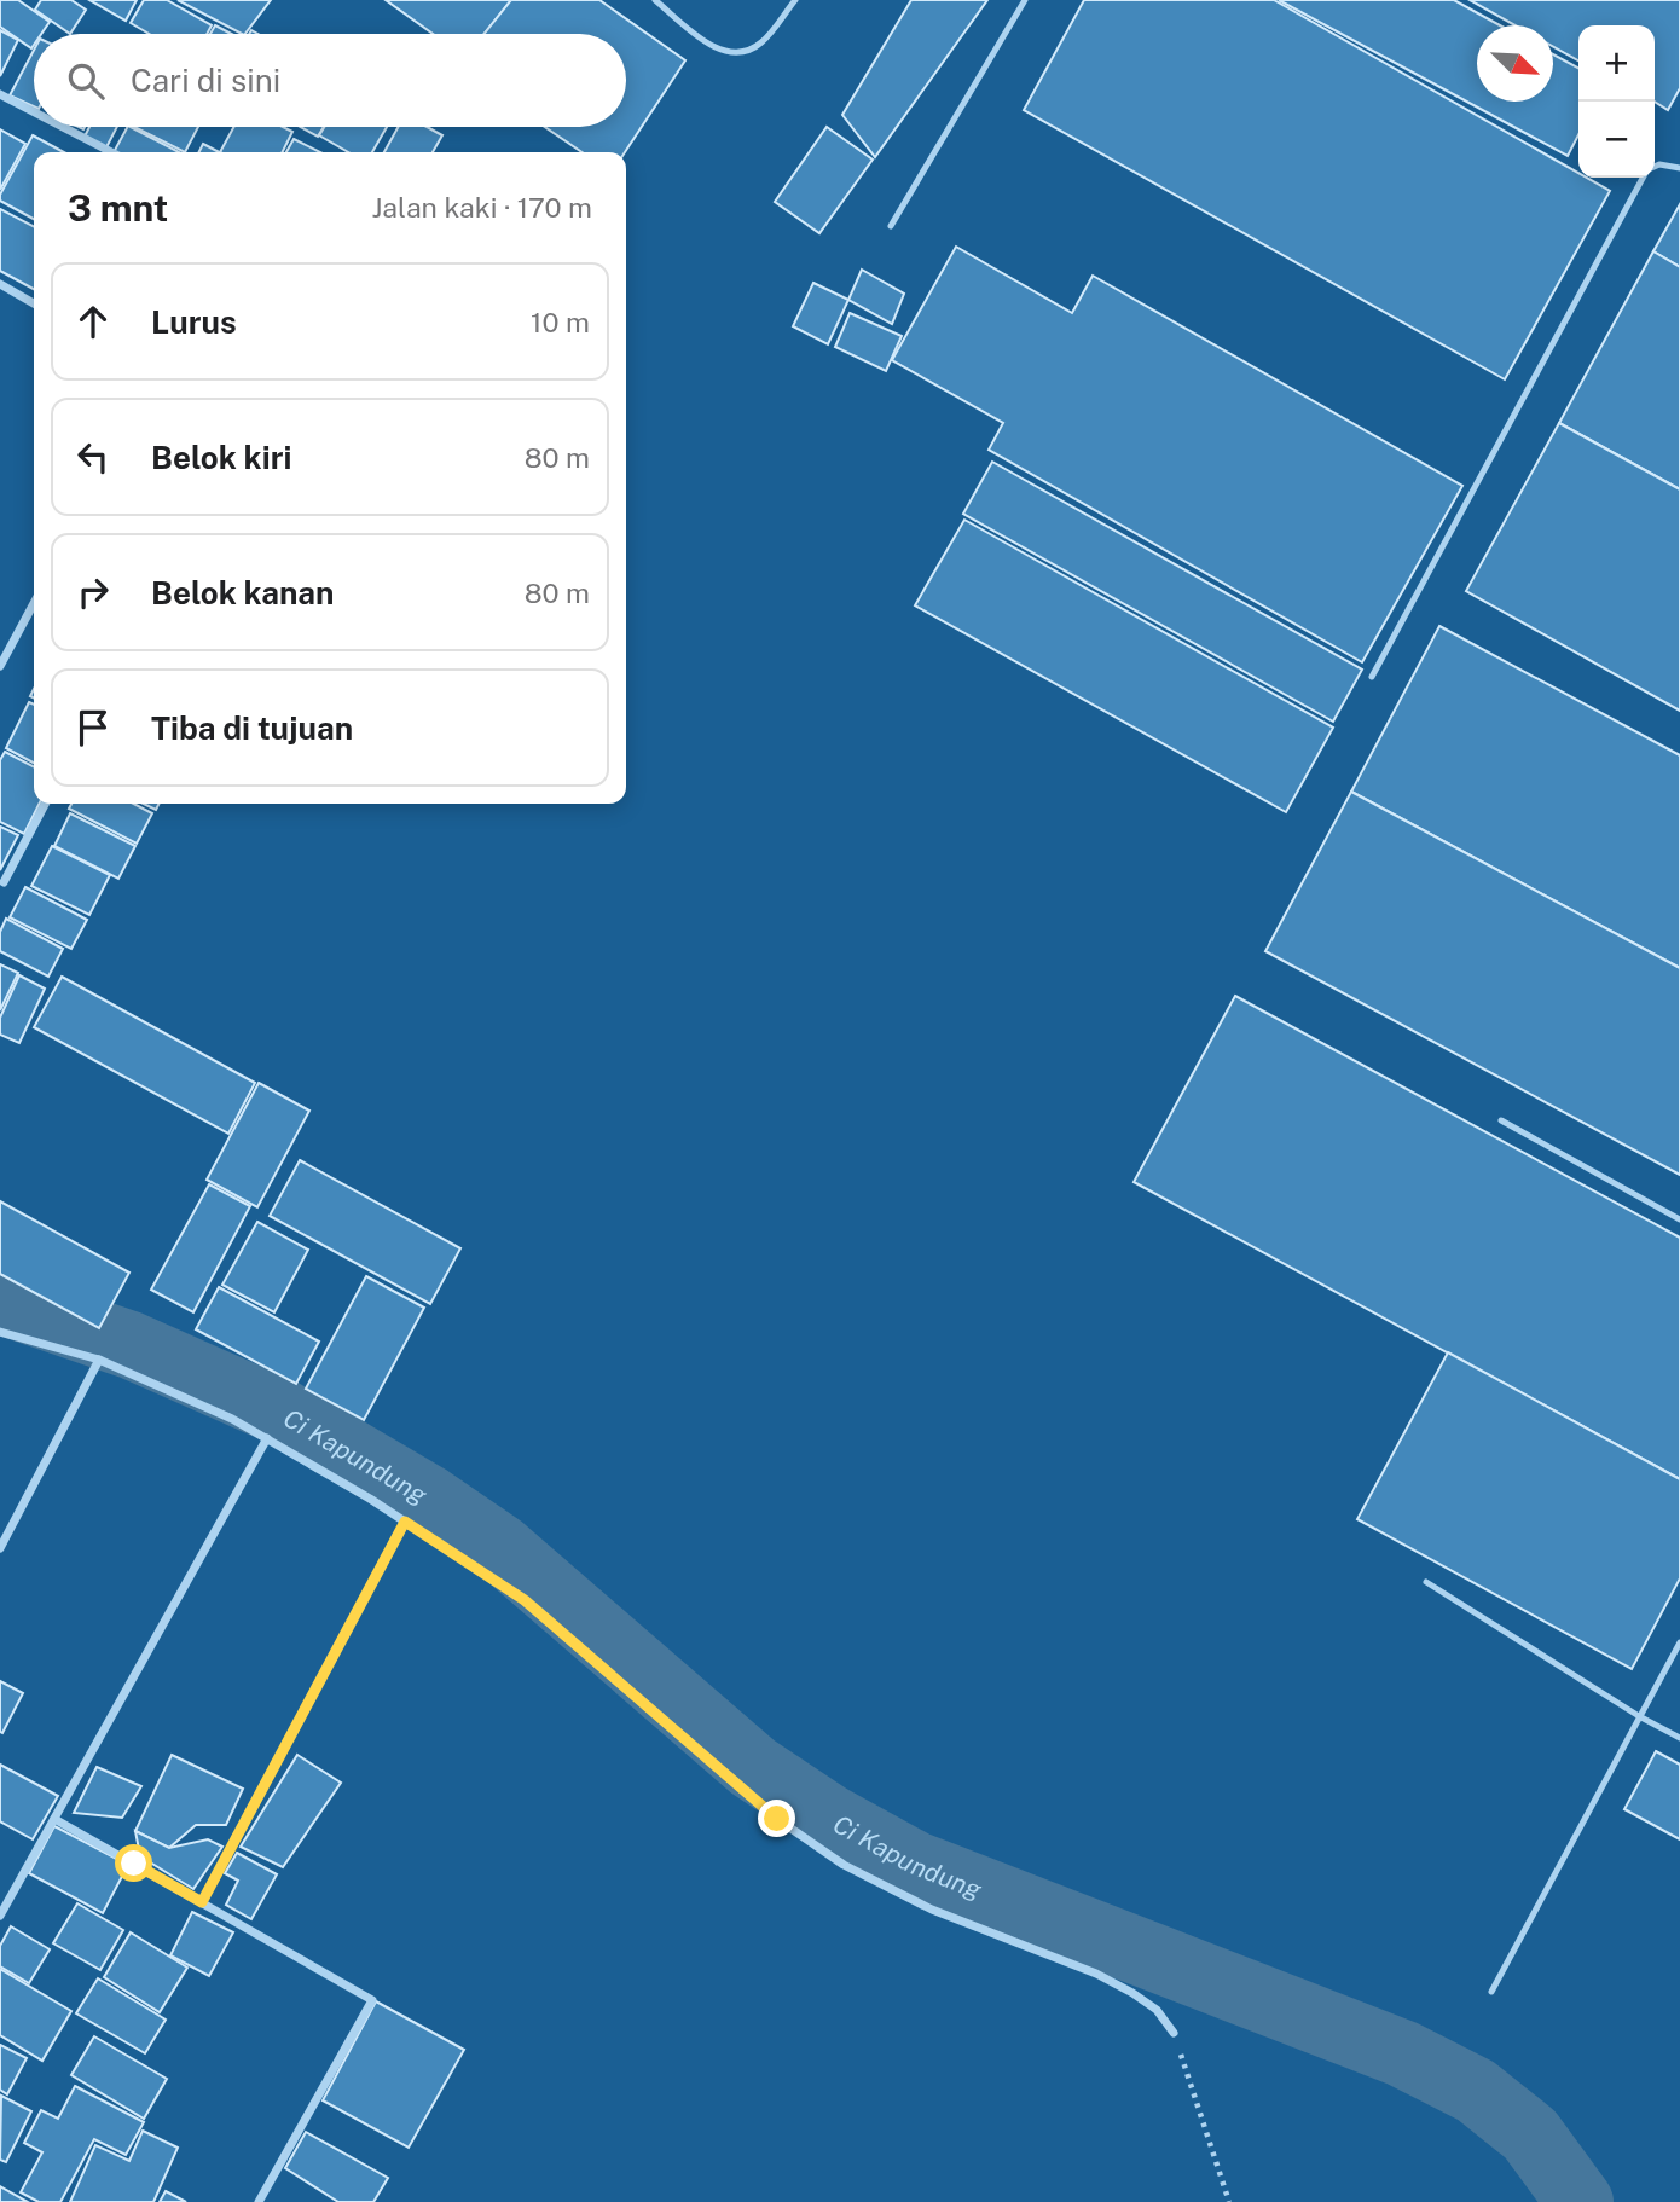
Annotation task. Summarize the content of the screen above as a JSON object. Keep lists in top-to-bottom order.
{
  "water": ["Ci Kapundung"],
  "north": "bottom right",
  "page": {
    "map_buttons": ["+", "−"],
    "search": "Cari di sini",
    "heading": ["3 mnt", "Jalan kaki · 170 m"],
    "list": [
      ["Lurus", "10 m"],
      ["Belok kiri", "80 m"],
      ["Belok kanan", "80 m"],
      "Tiba di tujuan"
    ]
  }
}
